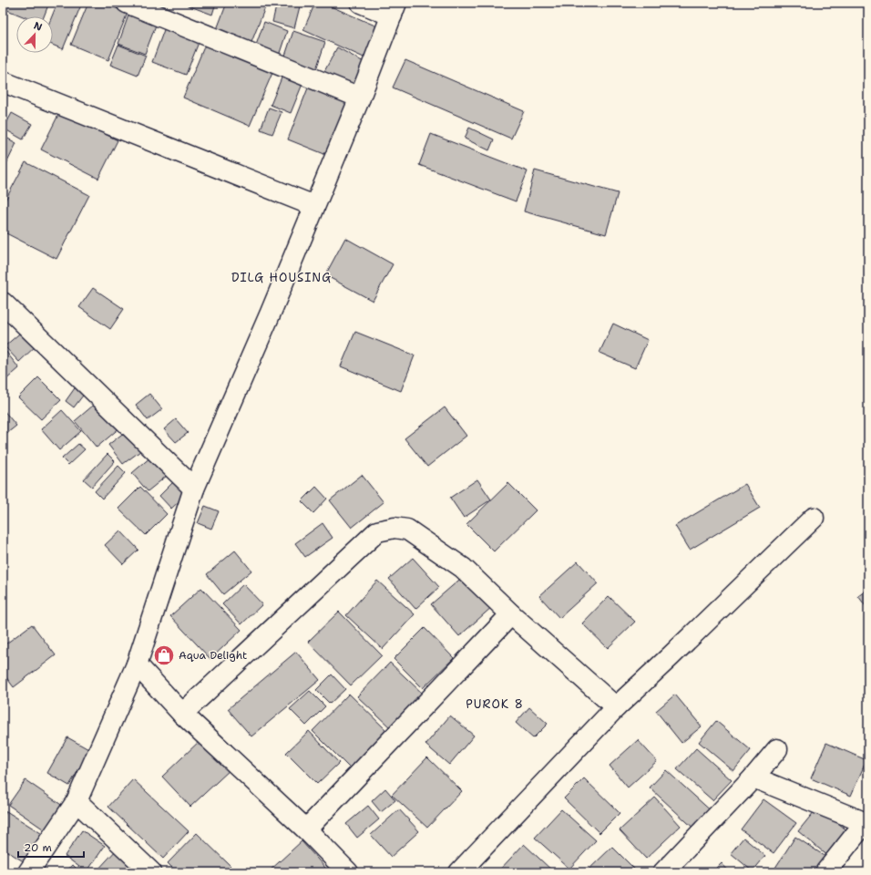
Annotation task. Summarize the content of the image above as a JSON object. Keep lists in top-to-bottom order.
{
  "districts": ["DILG HOUSING", "PUROK 8"],
  "places": {
    "shop": ["Aqua Delight"]
  },
  "scale_bar": "20 m",
  "north": "top"
}
